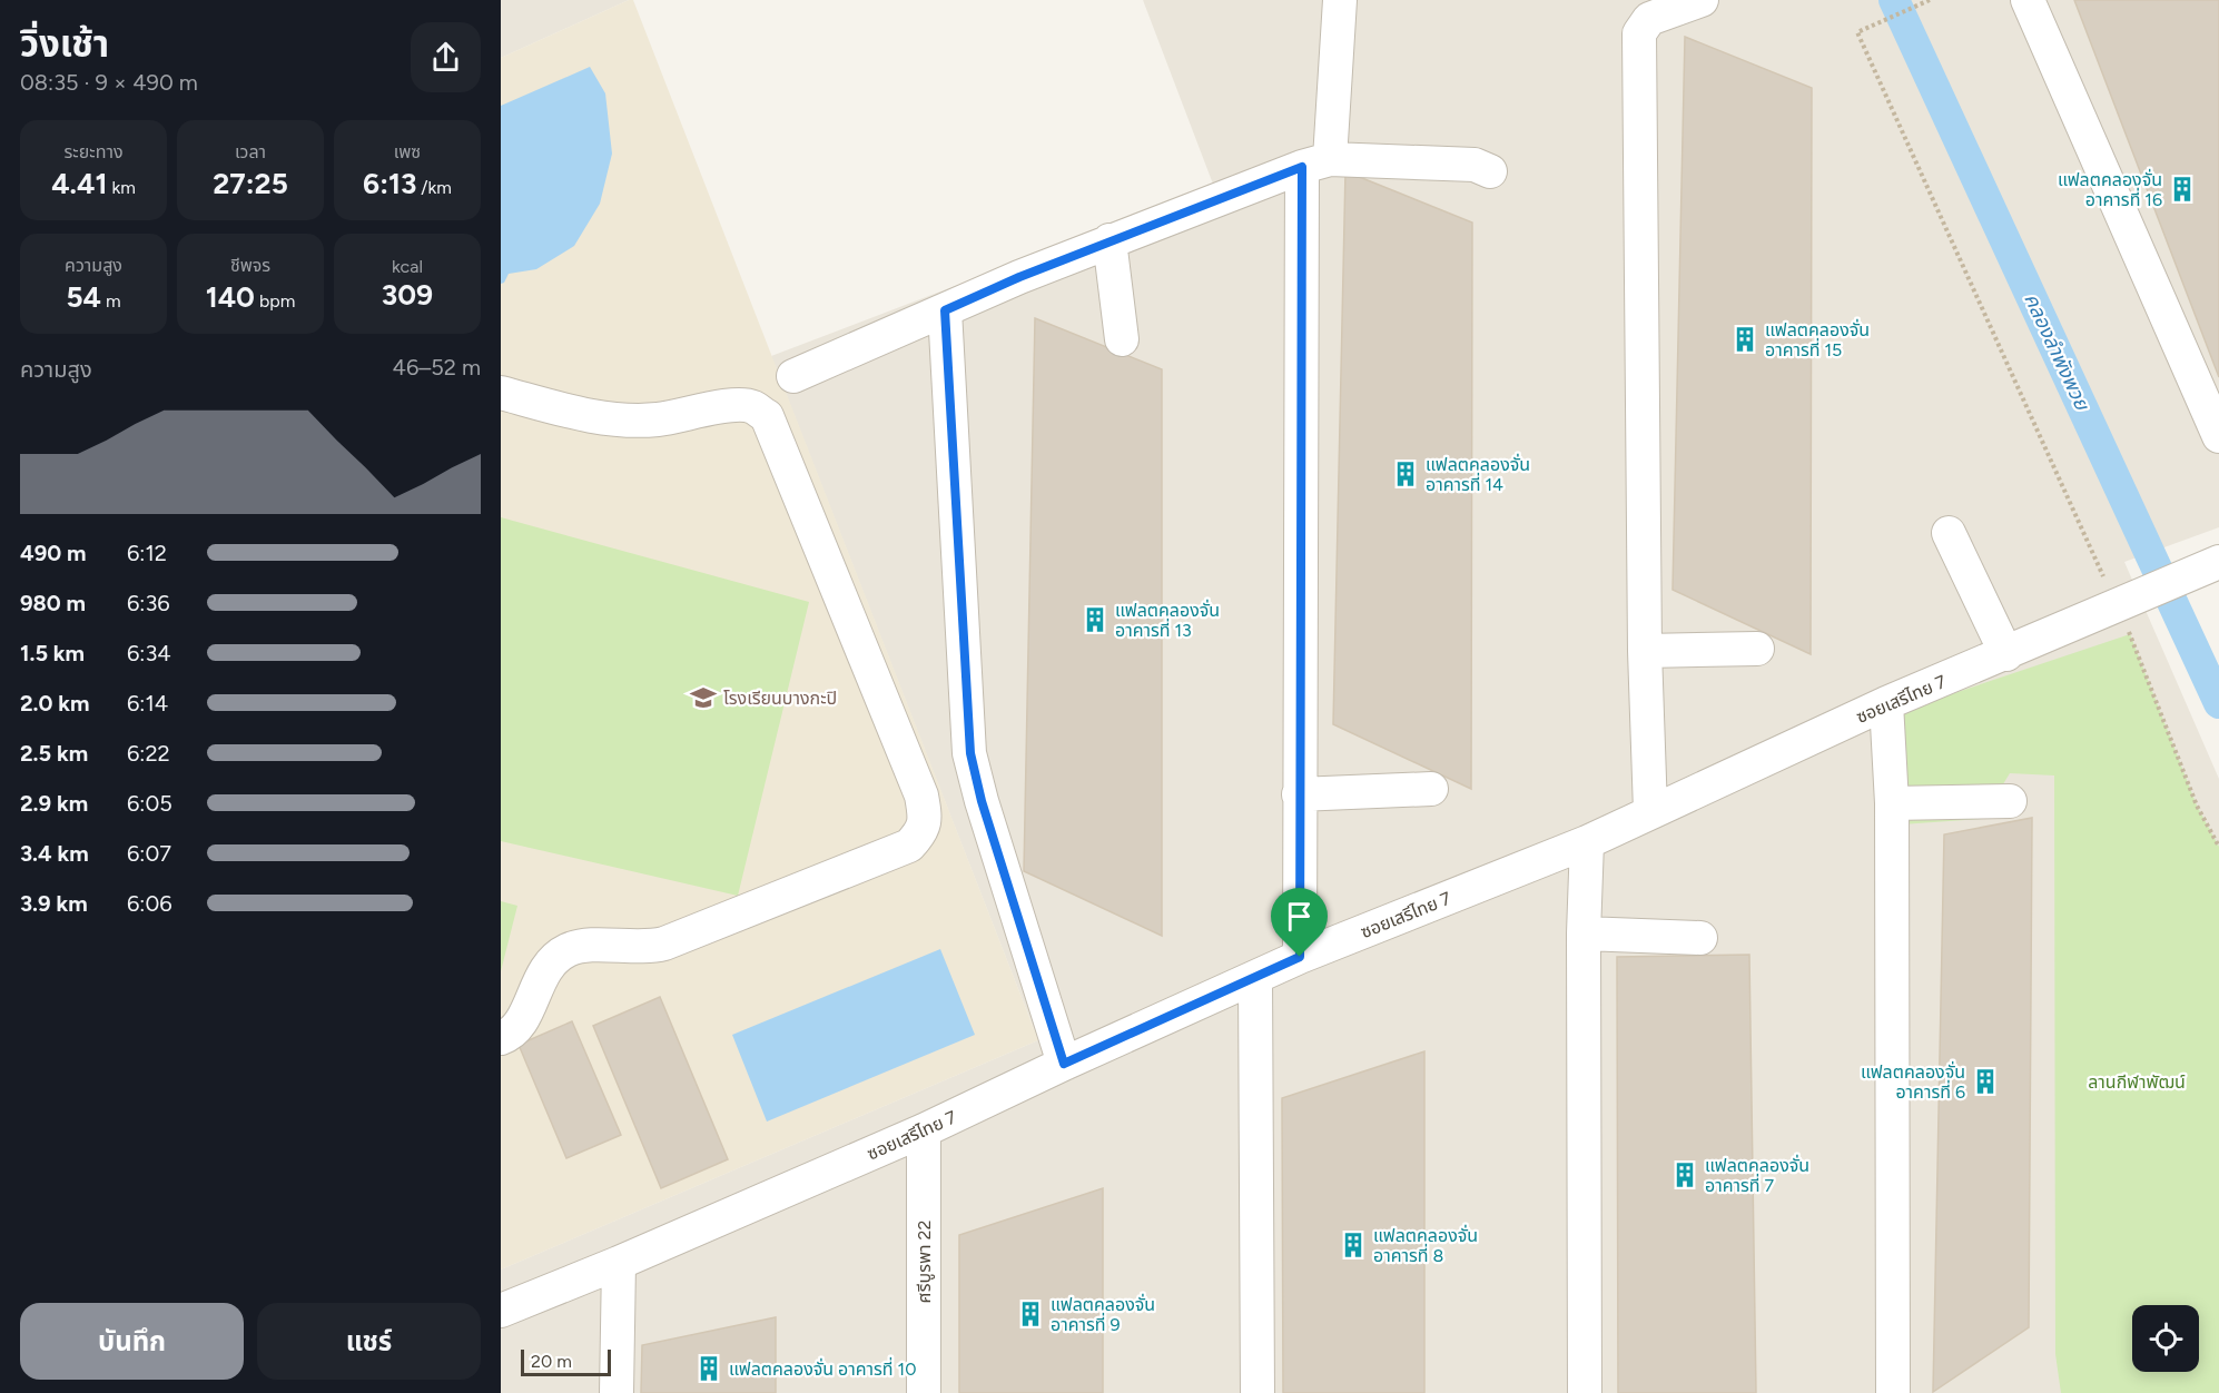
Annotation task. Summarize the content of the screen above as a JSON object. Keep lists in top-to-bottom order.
{
  "streets": {
    "street": ["ซอยเสรีไทย 7", "ศรีบูรพา 22"]
  },
  "crossings": [
    ["ซอยเสรีไทย 7", "ศรีบูรพา 22"]
  ],
  "water": ["คลองลำพังพวย"],
  "parks": ["ลานกีฬาพัฒน์"],
  "places": {
    "building": [
      "แฟลตคลองจั่น อาคารที่ 16",
      "แฟลตคลองจั่น อาคารที่ 15",
      "แฟลตคลองจั่น อาคารที่ 14",
      "แฟลตคลองจั่น อาคารที่ 13",
      "แฟลตคลองจั่น อาคารที่ 6",
      "แฟลตคลองจั่น อาคารที่ 7",
      "แฟลตคลองจั่น อาคารที่ 8",
      "แฟลตคลองจั่น อาคารที่ 9",
      "แฟลตคลองจั่น อาคารที่ 10"
    ],
    "school or university": ["โรงเรียนบางกะปิ"]
  },
  "scale_bar": "20 m",
  "page": {
    "heading": ["วิ่งเช้า", "08:35 · 9 × 490 m"],
    "stats": [
      ["ระยะทาง", "4.41 km"],
      ["เวลา", "27:25"],
      ["เพซ", "6:13 /km"],
      ["ความสูง", "54 m"],
      ["ชีพจร", "140 bpm"],
      ["kcal", "309"]
    ],
    "chart": ["ความสูง", "46–52 m"],
    "list": [
      {
        "name": "490 m",
        "note": "6:12"
      },
      {
        "name": "980 m",
        "note": "6:36"
      },
      {
        "name": "1.5 km",
        "note": "6:34"
      },
      {
        "name": "2.0 km",
        "note": "6:14"
      },
      {
        "name": "2.5 km",
        "note": "6:22"
      },
      {
        "name": "2.9 km",
        "note": "6:05"
      },
      {
        "name": "3.4 km",
        "note": "6:07"
      },
      {
        "name": "3.9 km",
        "note": "6:06"
      }
    ],
    "buttons": ["บันทึก", "แชร์"],
    "scale": "20 m"
  }
}
